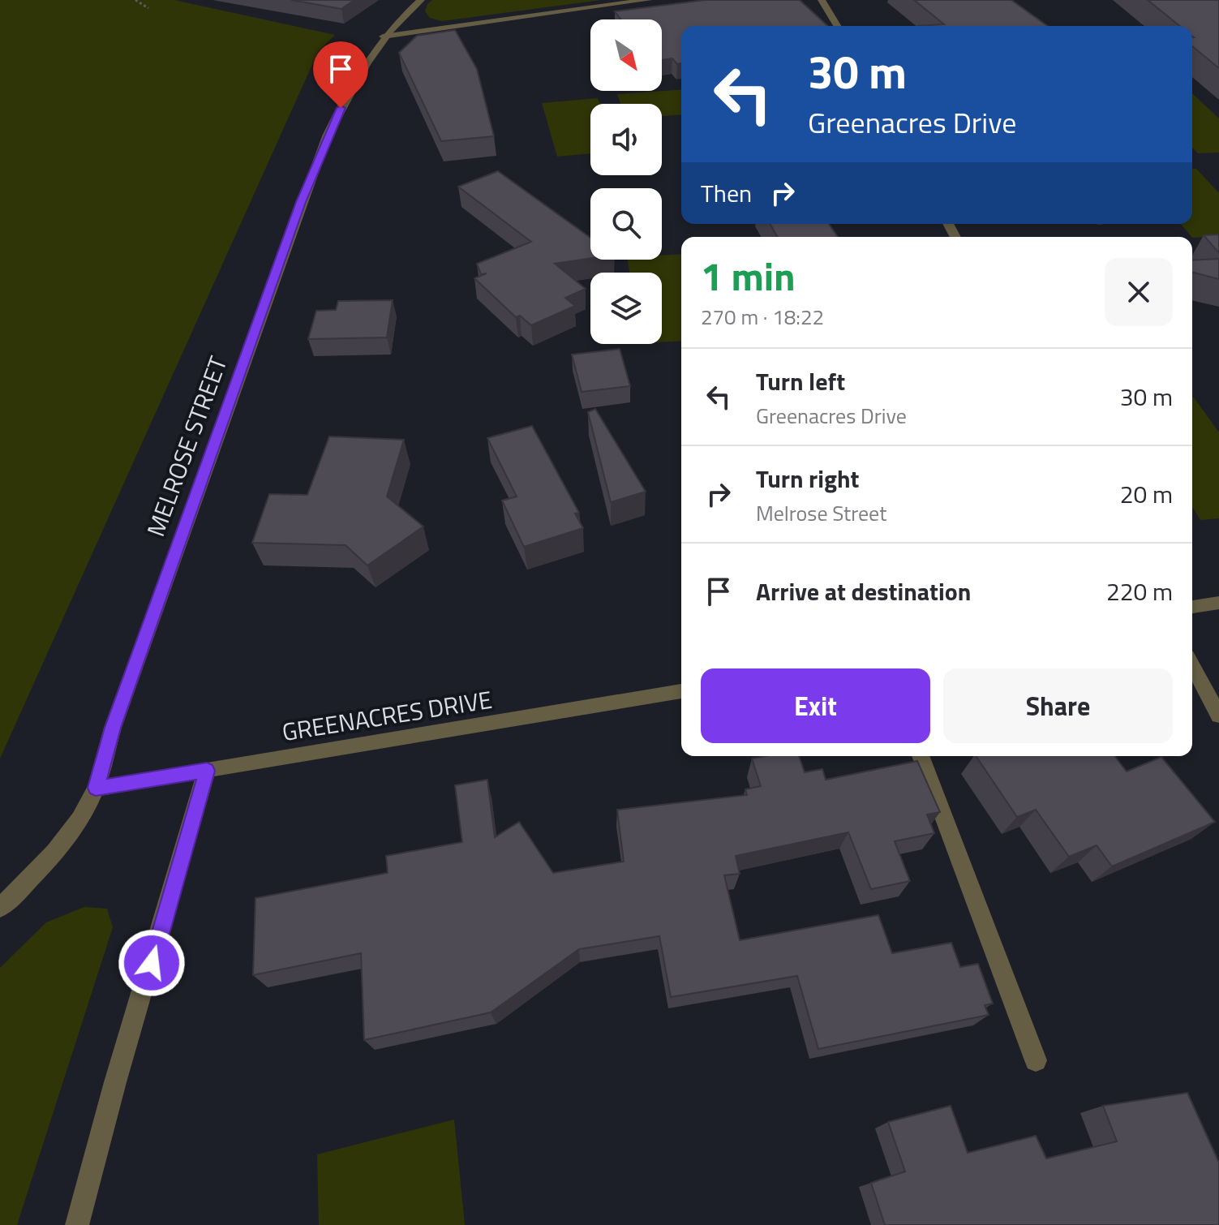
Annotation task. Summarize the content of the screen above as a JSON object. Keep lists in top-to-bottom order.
{
  "streets": {
    "street": ["MELROSE STREET", "GREENACRES DRIVE"]
  },
  "crossings": [
    ["MELROSE STREET", "GREENACRES DRIVE"]
  ],
  "north": "bottom right",
  "page": {
    "turn": ["30 m", "Greenacres Drive"],
    "then": "Then",
    "heading": ["1 min", "270 m · 18:22"],
    "list": [
      {
        "name": "Turn left",
        "note": "Greenacres Drive",
        "value": "30 m"
      },
      {
        "name": "Turn right",
        "note": "Melrose Street",
        "value": "20 m"
      },
      {
        "name": "Arrive at destination",
        "value": "220 m"
      }
    ],
    "buttons": ["Exit", "Share"]
  }
}
